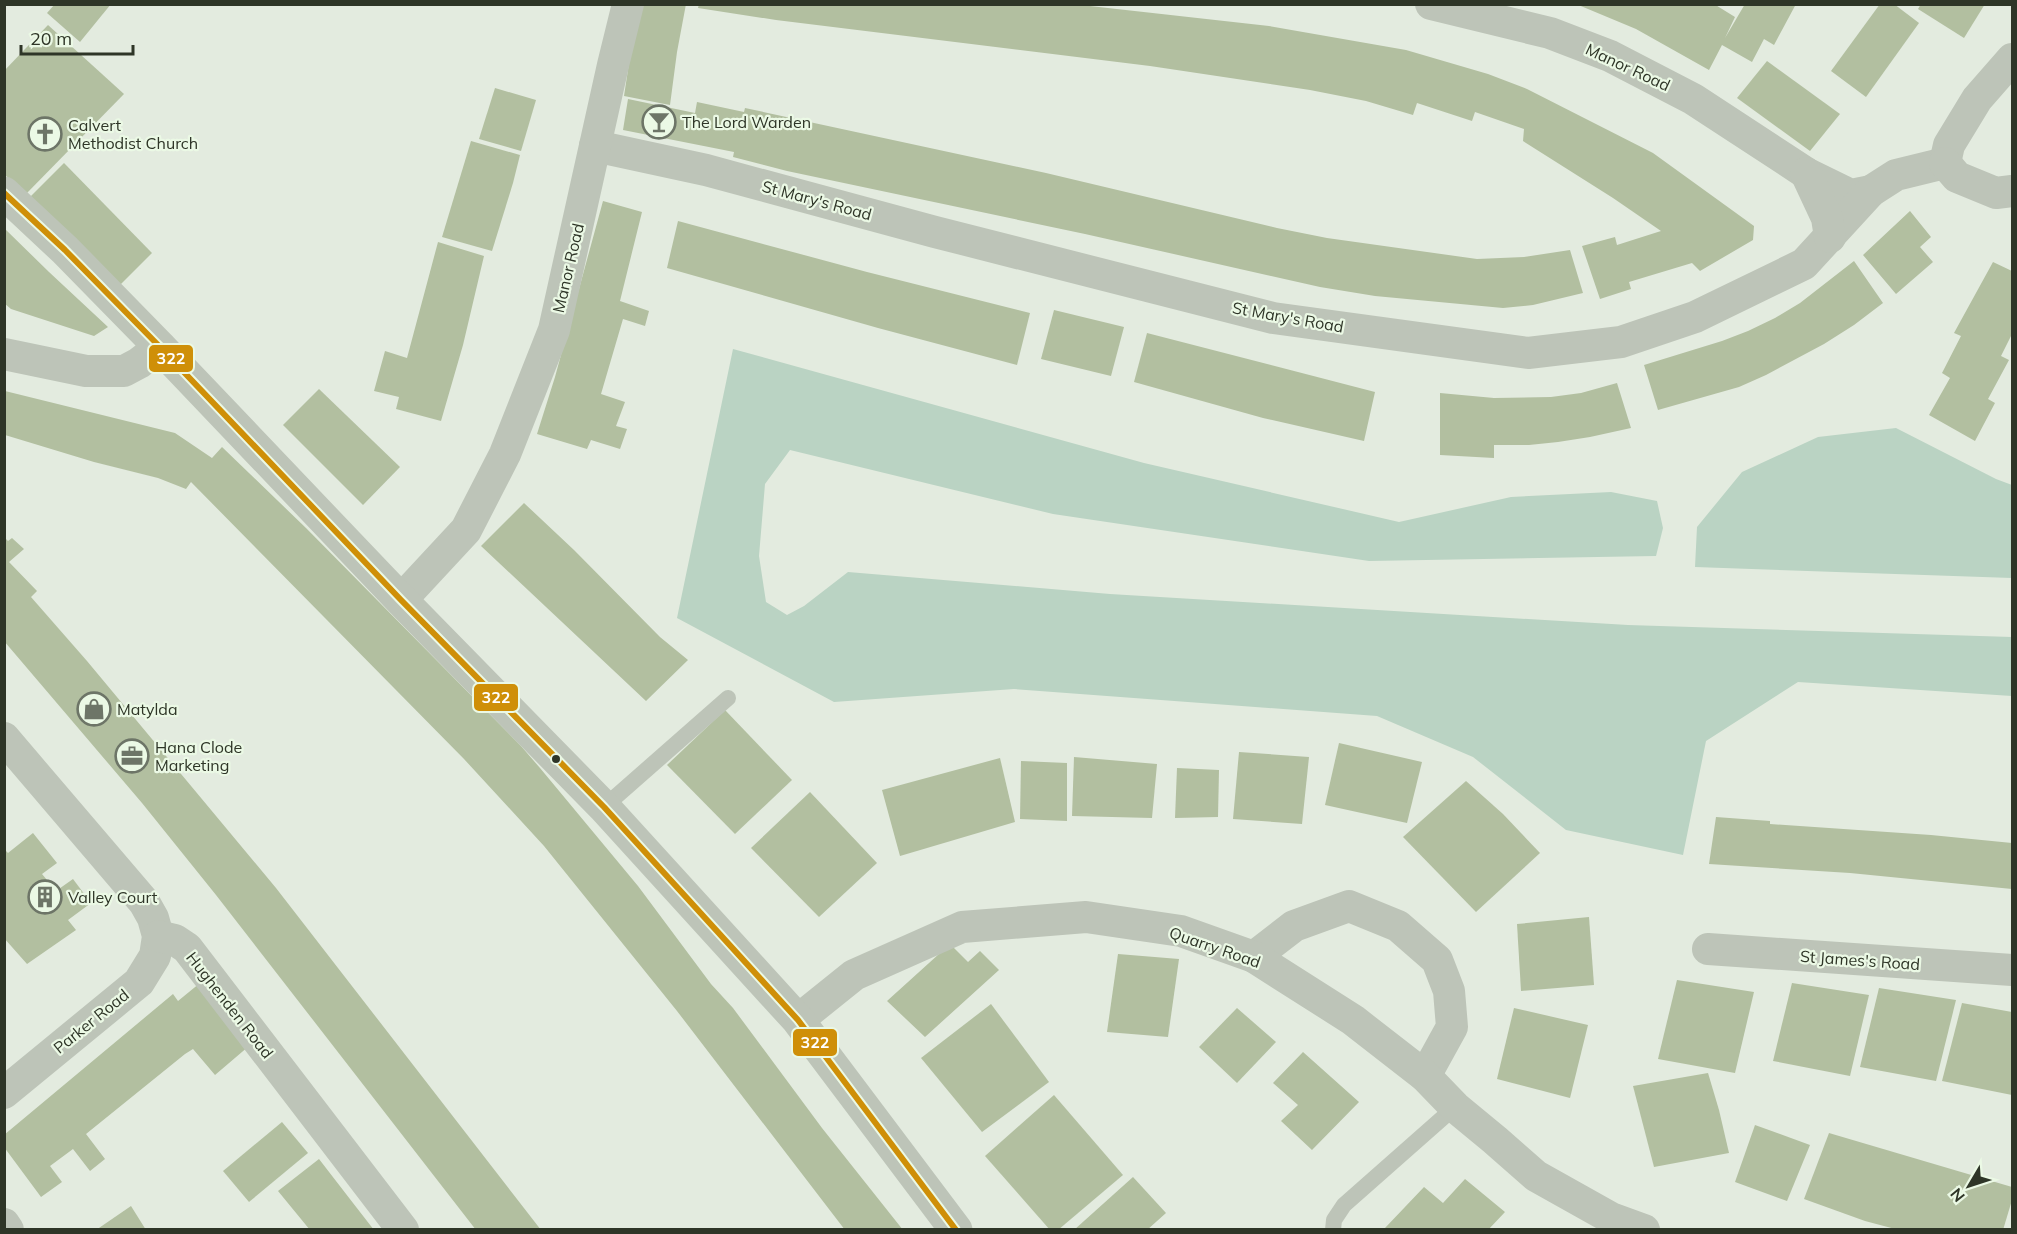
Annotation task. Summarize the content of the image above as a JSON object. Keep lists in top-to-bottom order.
{
  "streets": {
    "street": [
      "Manor Road",
      "St Mary's Road",
      "Quarry Road",
      "St James's Road",
      "Hughenden Road",
      "Parker Road"
    ]
  },
  "crossings": [
    ["Manor Road", "St Mary's Road"],
    ["Hughenden Road", "Parker Road"]
  ],
  "places": {
    "bar": ["The Lord Warden"],
    "church": ["Calvert Methodist Church"],
    "shop": ["Matylda"],
    "office": ["Hana Clode Marketing"],
    "building": ["Valley Court"]
  },
  "lines": ["transit line 322"],
  "scale_bar": "20 m",
  "north": "bottom left"
}
